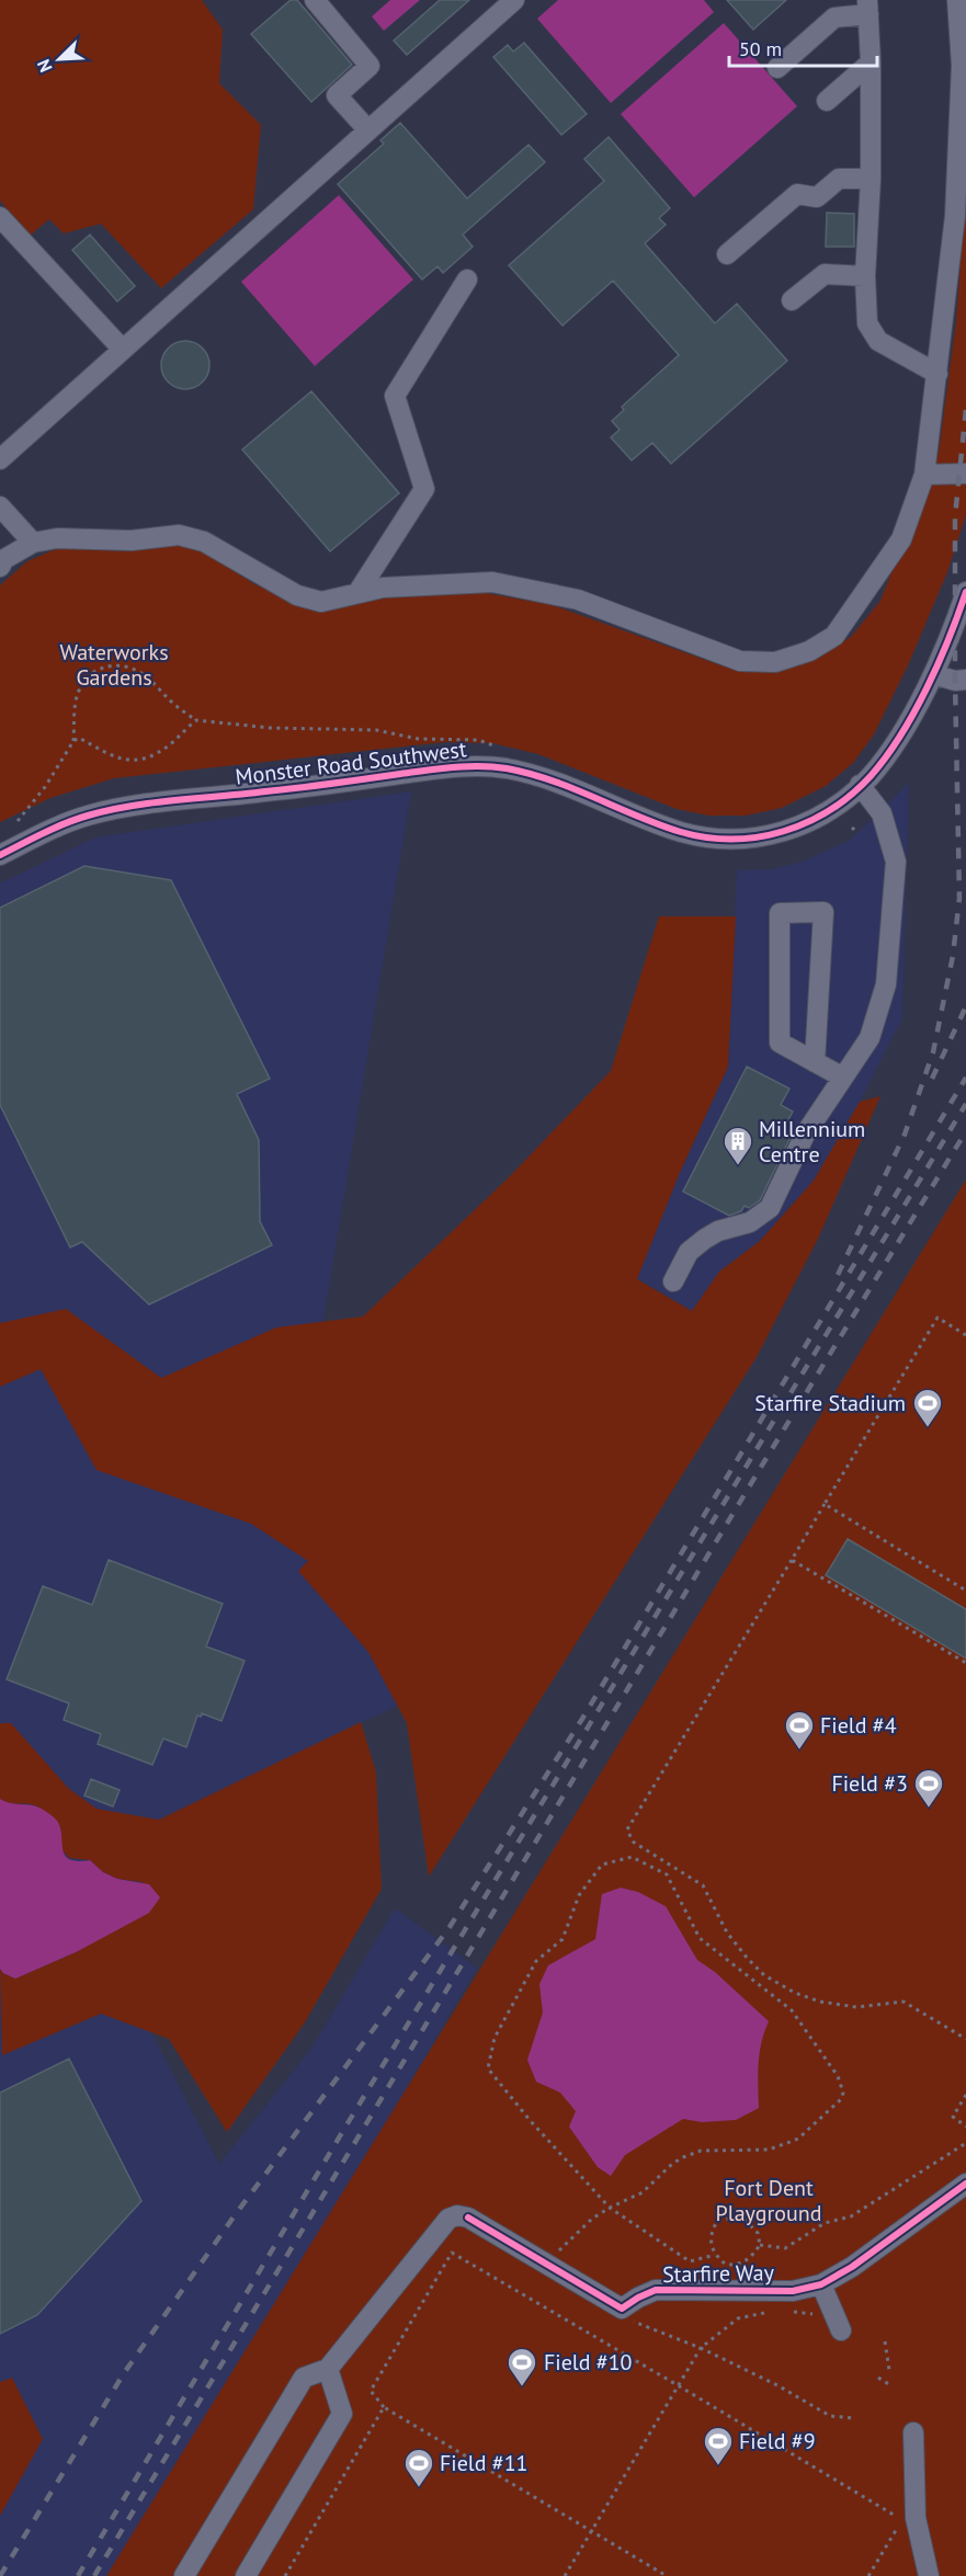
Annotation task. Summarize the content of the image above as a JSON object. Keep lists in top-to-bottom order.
{
  "streets": {
    "street": ["Monster Road Southwest", "Starfire Way"]
  },
  "parks": ["Waterworks Gardens", "Fort Dent Playground"],
  "places": {
    "building": ["Millennium Centre"],
    "sports": [
      "Starfire Stadium",
      "Field #4",
      "Field #3",
      "Field #10",
      "Field #9",
      "Field #11"
    ]
  },
  "scale_bar": "50 m",
  "north": "bottom left"
}
